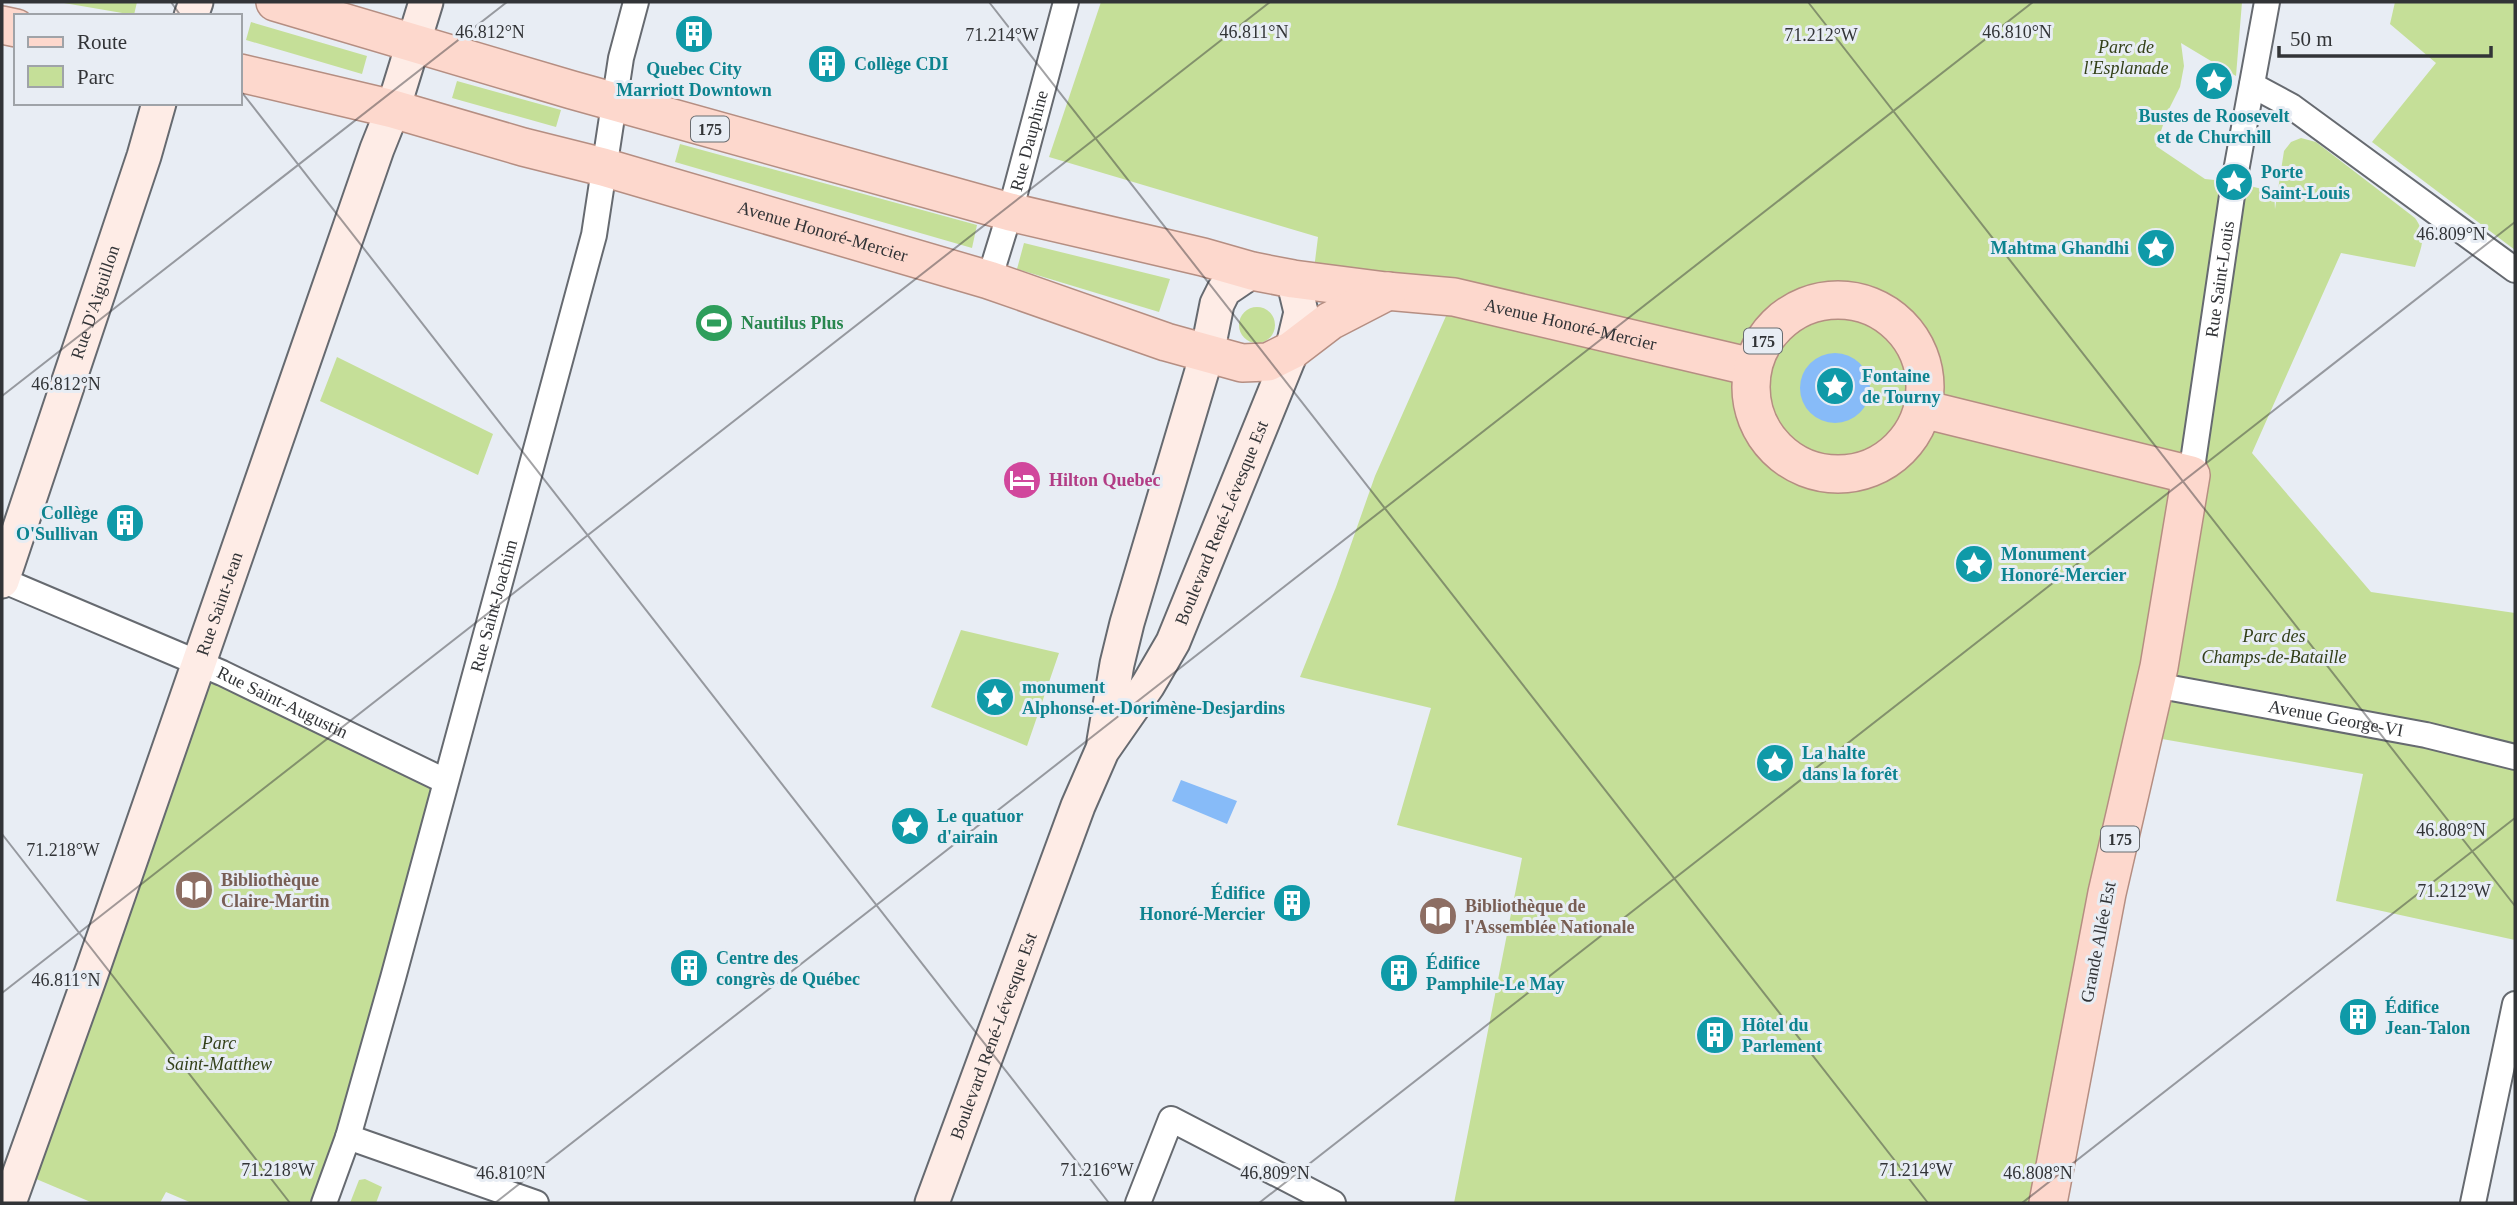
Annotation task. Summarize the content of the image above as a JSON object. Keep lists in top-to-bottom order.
{
  "streets": {
    "main road": [
      "175",
      "Avenue Honoré-Mercier",
      "Rue D'Aiguillon",
      "Boulevard René-Lévesque Est",
      "Rue Saint-Jean",
      "Grande Allée Est"
    ],
    "street": [
      "Rue Dauphine",
      "Rue Saint-Louis",
      "Rue Saint-Joachim",
      "Rue Saint-Augustin",
      "Avenue George-VI"
    ]
  },
  "crossings": [
    ["175", "Avenue Honoré-Mercier"],
    ["Rue Dauphine", "Avenue Honoré-Mercier"],
    ["Avenue Honoré-Mercier", "Boulevard René-Lévesque Est"],
    ["Avenue Honoré-Mercier", "Rue Saint-Jean"],
    ["Avenue Honoré-Mercier", "Rue Saint-Joachim"],
    ["Rue Saint-Louis", "Grande Allée Est"],
    ["Rue D'Aiguillon", "Rue Saint-Augustin"],
    ["Rue Saint-Jean", "Rue Saint-Augustin"],
    ["Rue Saint-Joachim", "Rue Saint-Augustin"],
    ["Avenue George-VI", "Grande Allée Est"]
  ],
  "parks": ["Parc de l'Esplanade", "Parc des Champs-de-Bataille", "Parc Saint-Matthew"],
  "places": {
    "building": [
      "Quebec City Marriott Downtown",
      "Collège CDI",
      "Collège O'Sullivan",
      "Édifice Honoré-Mercier",
      "Centre des congrès de Québec",
      "Édifice Pamphile-Le May",
      "Édifice Jean-Talon",
      "Hôtel du Parlement"
    ],
    "place": [
      "Bustes de Roosevelt et de Churchill",
      "Porte Saint-Louis",
      "Mahtma Ghandhi",
      "Fontaine de Tourny",
      "Monument Honoré-Mercier",
      "monument Alphonse-et-Dorimène-Desjardins",
      "La halte dans la forêt",
      "Le quatuor d'airain"
    ],
    "sports": ["Nautilus Plus"],
    "hotel": ["Hilton Quebec"],
    "library": ["Bibliothèque Claire-Martin", "Bibliothèque de l'Assemblée Nationale"]
  },
  "legend": ["Route", "Parc"],
  "scale_bar": "50 m",
  "coordinates": [
    "46.812°N",
    "46.811°N",
    "46.810°N",
    "71.214°W",
    "71.212°W",
    "46.809°N",
    "46.808°N",
    "71.218°W",
    "71.216°W"
  ]
}
